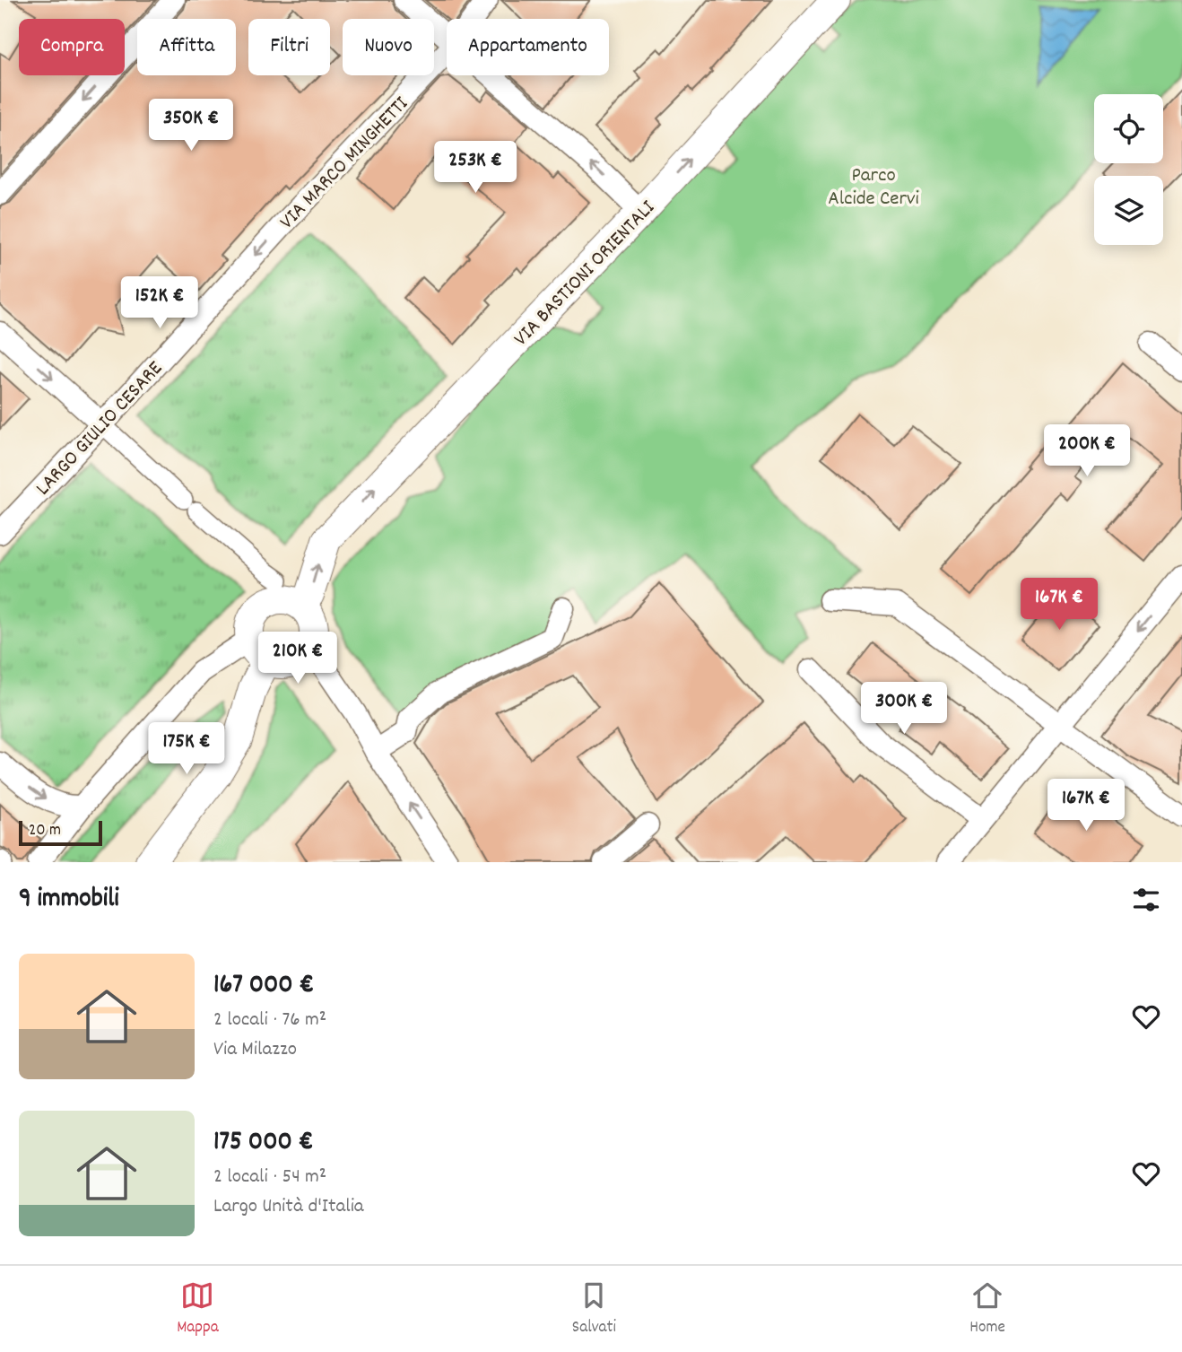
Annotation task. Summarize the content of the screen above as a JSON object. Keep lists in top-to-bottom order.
{
  "streets": {
    "street": ["VIA MARCO MINGHETTI", "VIA BASTIONI ORIENTALI", "LARGO GIULIO CESARE"]
  },
  "crossings": [
    ["VIA MARCO MINGHETTI", "LARGO GIULIO CESARE"]
  ],
  "one_way": ["VIA MARCO MINGHETTI", "VIA BASTIONI ORIENTALI"],
  "parks": ["Parco Alcide Cervi"],
  "scale_bar": "20 m",
  "page": {
    "chip": [
      "Compra",
      "Affitta",
      "Filtri",
      "Nuovo",
      "Appartamento"
    ],
    "price": [
      "350K €",
      "253K €",
      "152K €",
      "200K €",
      "167K €",
      "210K €",
      "300K €",
      "175K €",
      "167K €"
    ],
    "scale": "20 m",
    "heading": "9 immobili",
    "list": [
      {
        "name": "167 000 €",
        "note": "2 locali · 76 m² · Via Milazzo"
      },
      {
        "name": "175 000 €",
        "note": "2 locali · 54 m² · Largo Unità d'Italia"
      }
    ],
    "tabs": ["Mappa", "Salvati", "Home"]
  }
}
